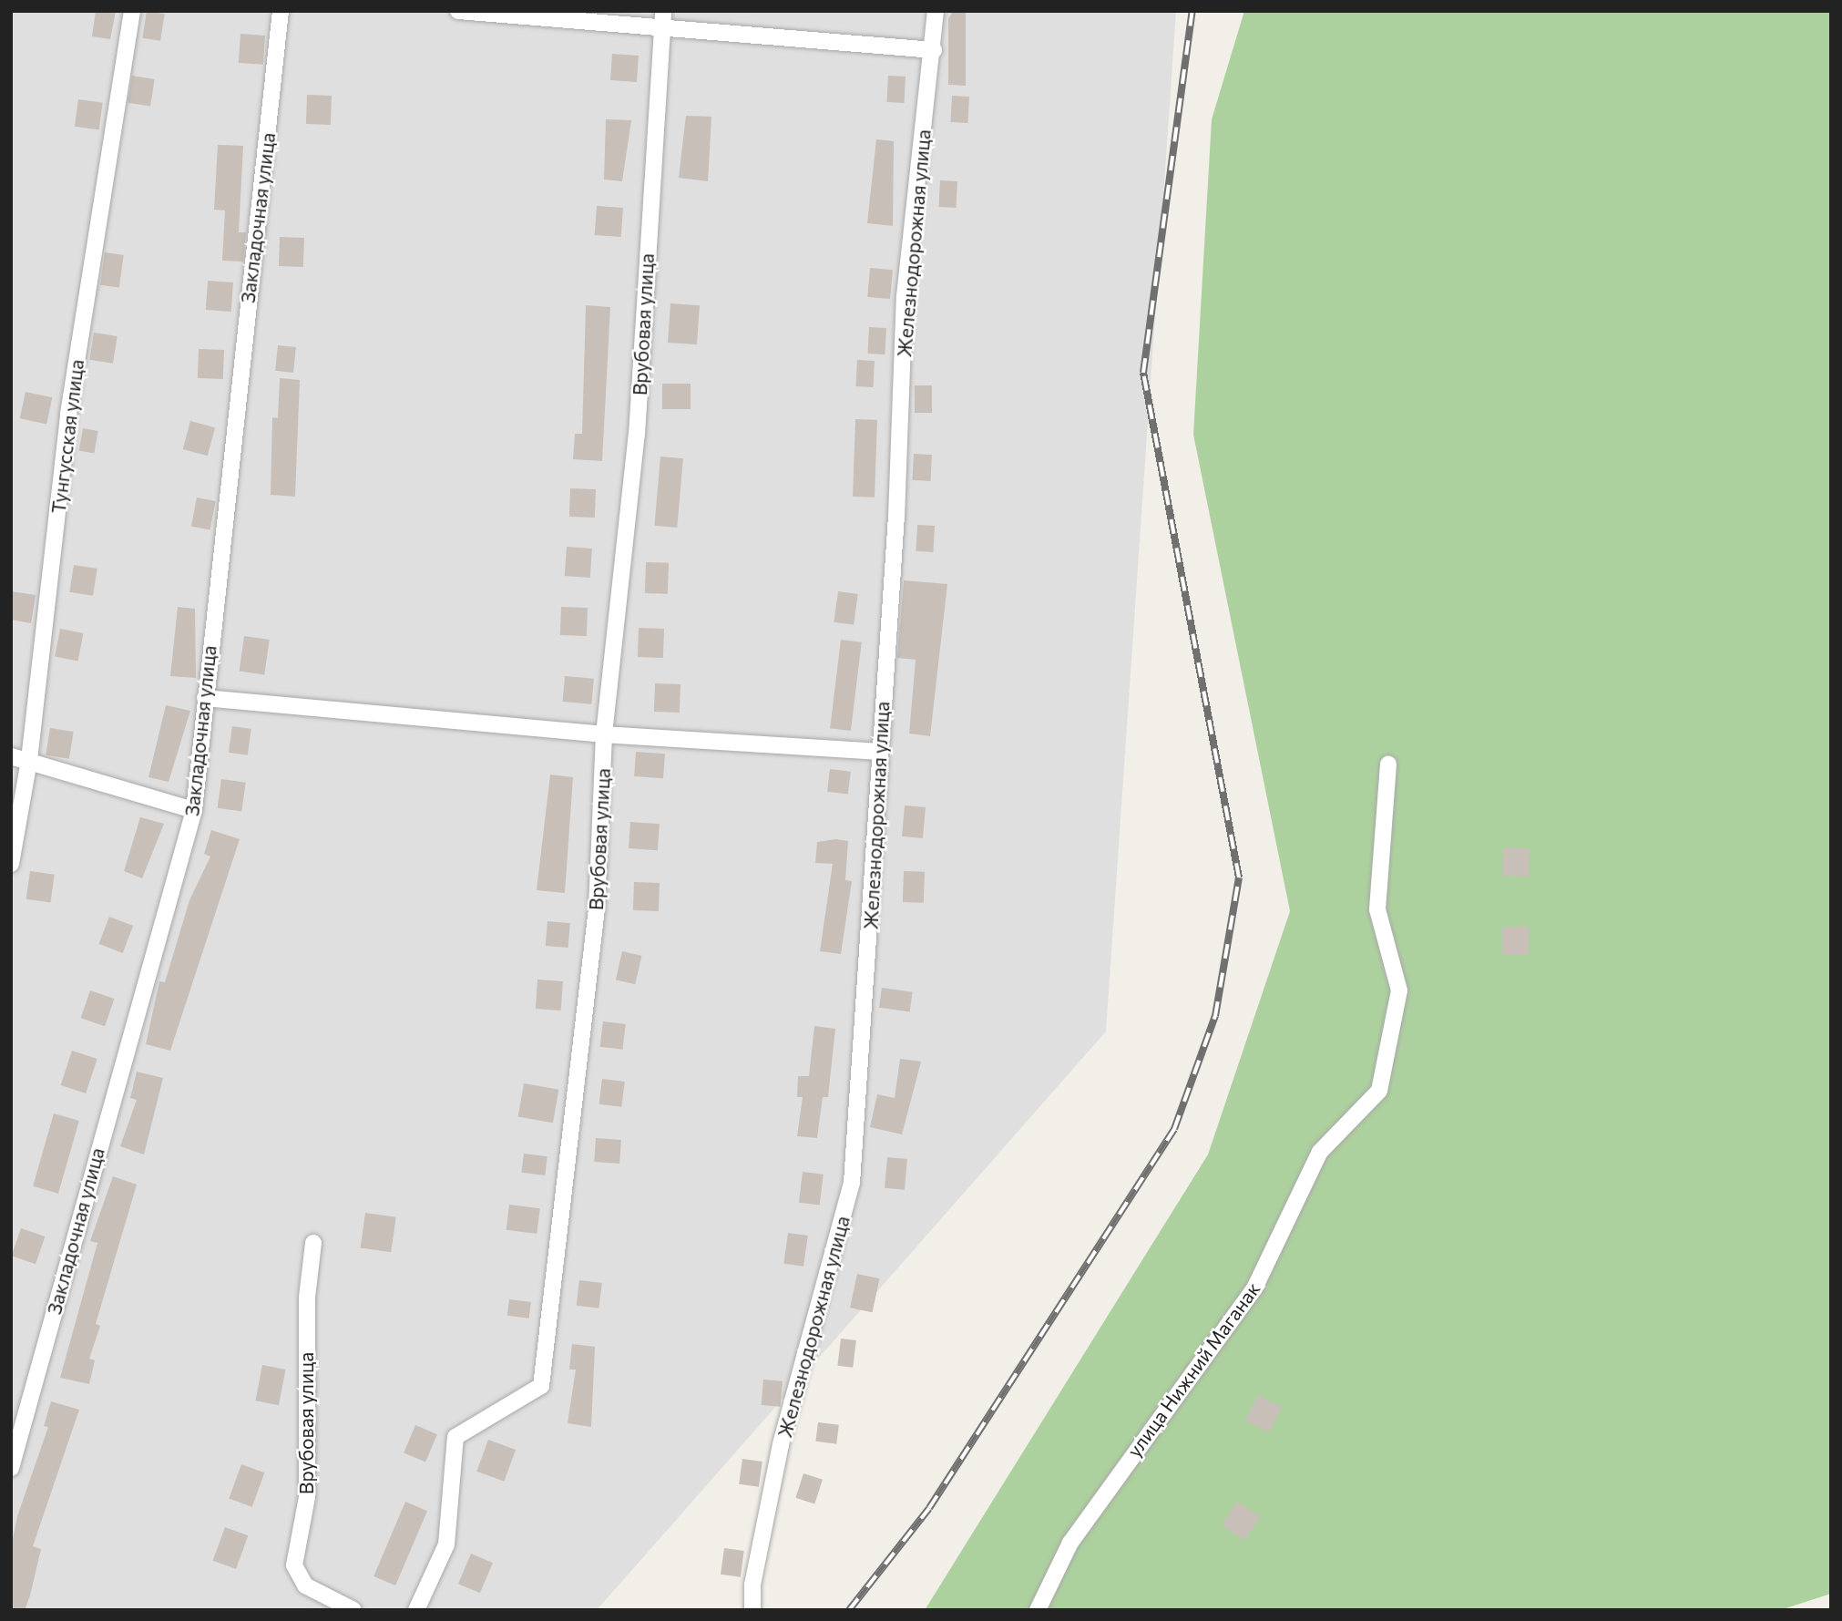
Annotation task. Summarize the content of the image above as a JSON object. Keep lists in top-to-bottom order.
{
  "streets": {
    "street": [
      "Закладочная улица",
      "Железнодорожная улица",
      "Врубовая улица",
      "Тунгусская улица",
      "улица Нижний Маганак"
    ]
  }
}
